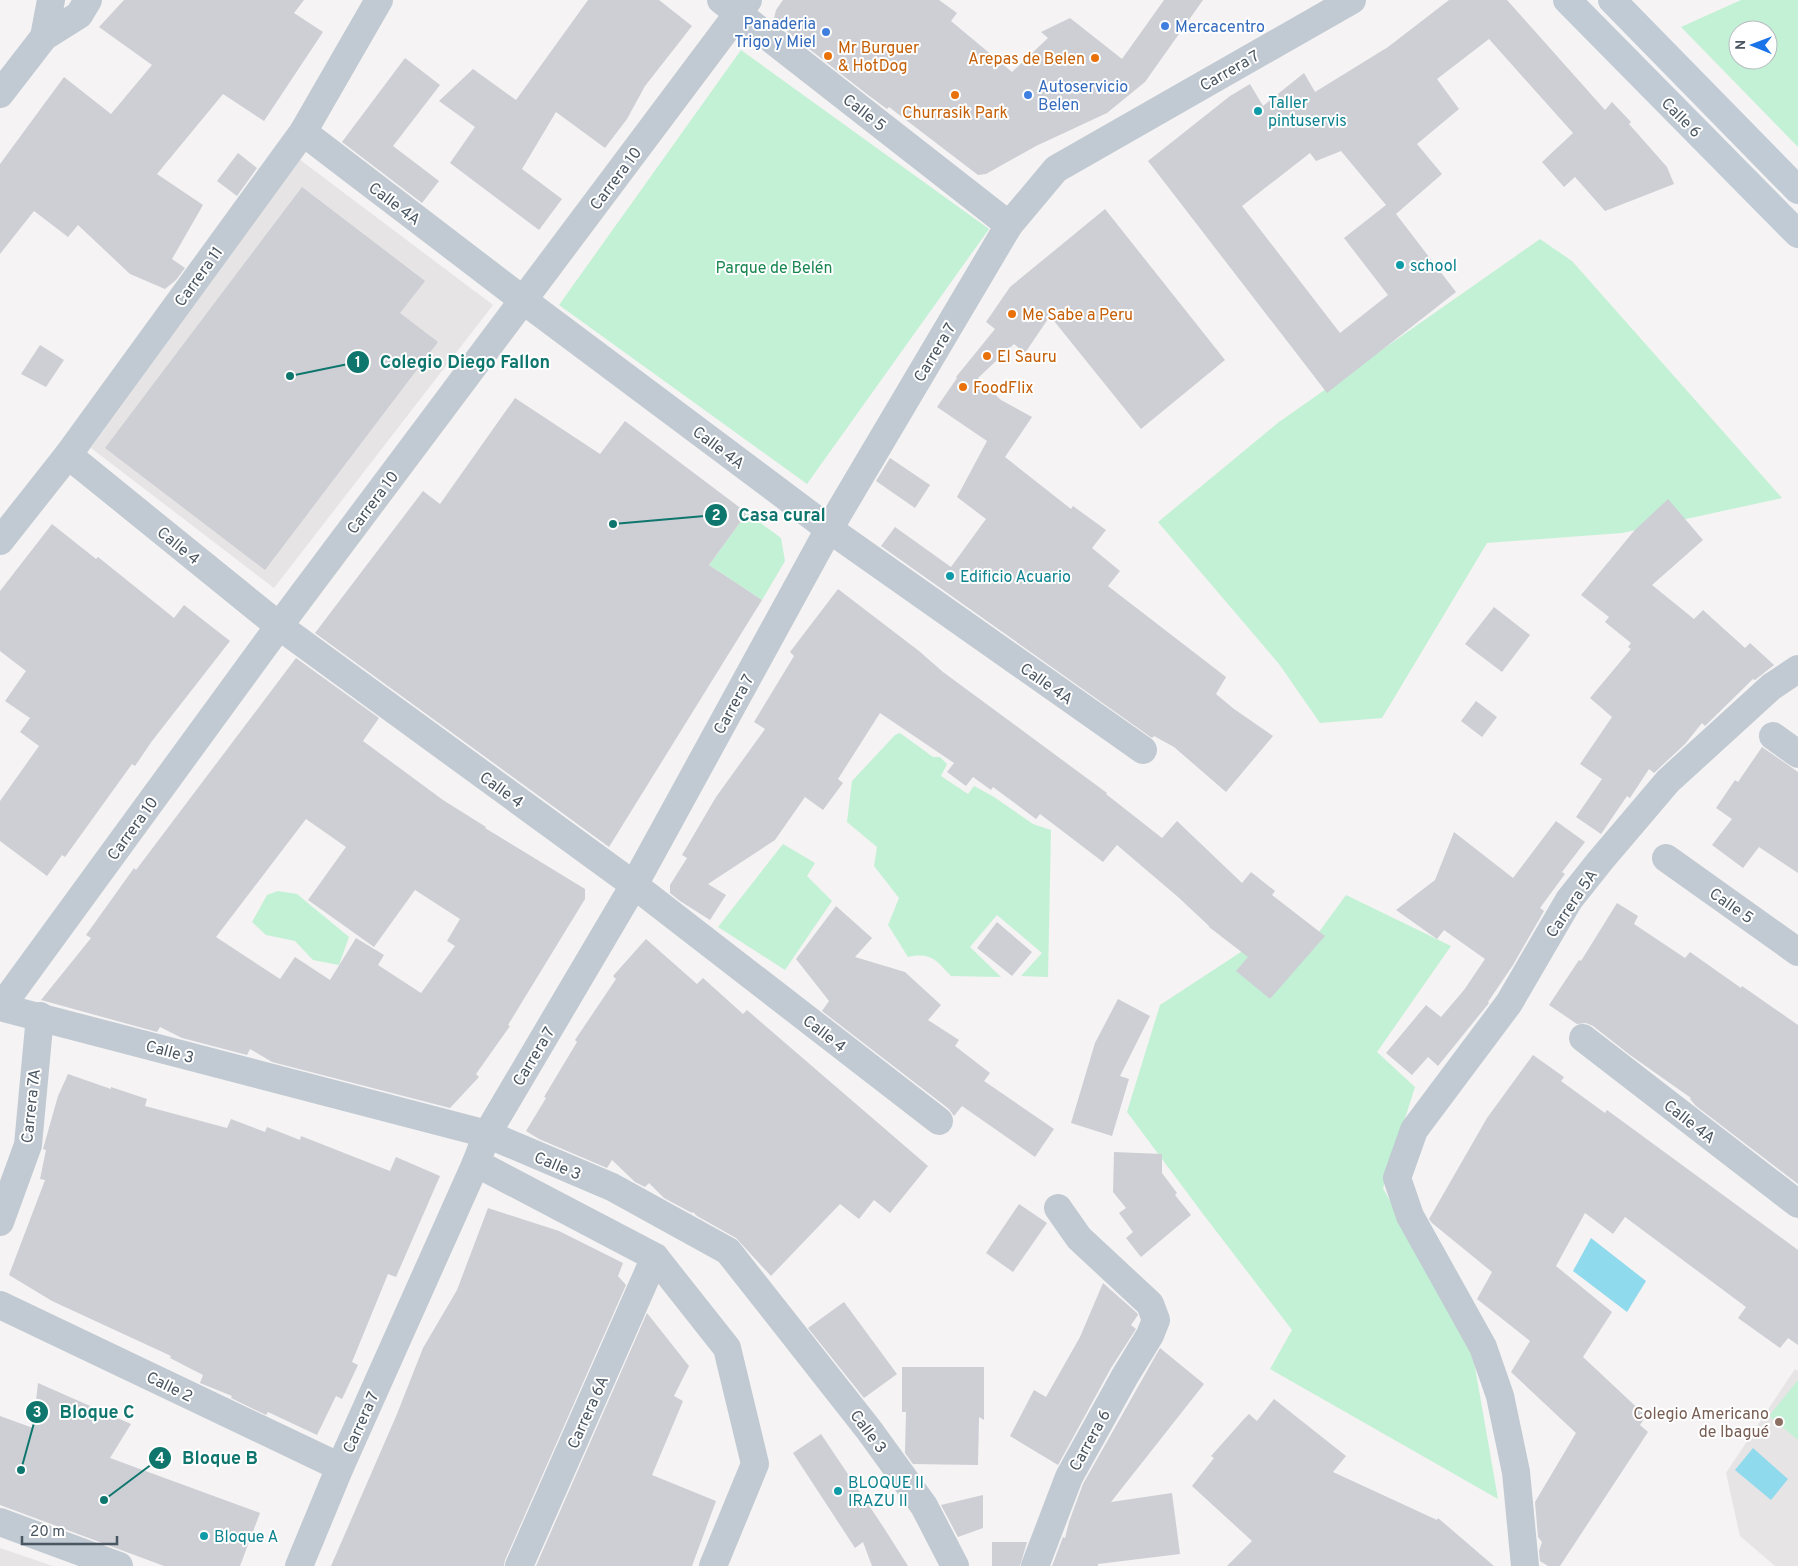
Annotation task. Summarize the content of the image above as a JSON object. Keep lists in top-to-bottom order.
{
  "streets": {
    "street": [
      "Carrera 7",
      "Calle 5",
      "Calle 6",
      "Carrera 10",
      "Calle 4A",
      "Carrera 11",
      "Calle 4",
      "Carrera 5A",
      "Calle 3",
      "Carrera 7A",
      "Calle 2",
      "Carrera 6A",
      "Carrera 6"
    ]
  },
  "crossings": [
    ["Carrera 7", "Calle 5"],
    ["Carrera 7", "Calle 4A"],
    ["Carrera 7", "Calle 4"],
    ["Carrera 7", "Calle 3"],
    ["Carrera 7", "Calle 2"],
    ["Calle 5", "Carrera 10"],
    ["Carrera 10", "Calle 4A"],
    ["Carrera 10", "Calle 4"],
    ["Carrera 10", "Calle 3"],
    ["Calle 4A", "Carrera 11"],
    ["Carrera 11", "Calle 4"],
    ["Calle 3", "Carrera 7A"]
  ],
  "parks": ["Parque de Belén"],
  "places": [
    "Mercacentro",
    "Panaderia Trigo y Miel",
    "Mr Burguer & HotDog",
    "Arepas de Belen",
    "Churrasik Park",
    "Autoservicio Belen",
    "Taller pintuservis",
    "school",
    "Me Sabe a Peru",
    "El Sauru",
    "Colegio Diego Fallon",
    "FoodFlix",
    "Casa cural",
    "Edificio Acuario",
    "Colegio Americano de Ibagué",
    "Bloque C",
    "BLOQUE II IRAZU II",
    "Bloque B",
    "Bloque A"
  ],
  "scale_bar": "20 m",
  "north": "left"
}
